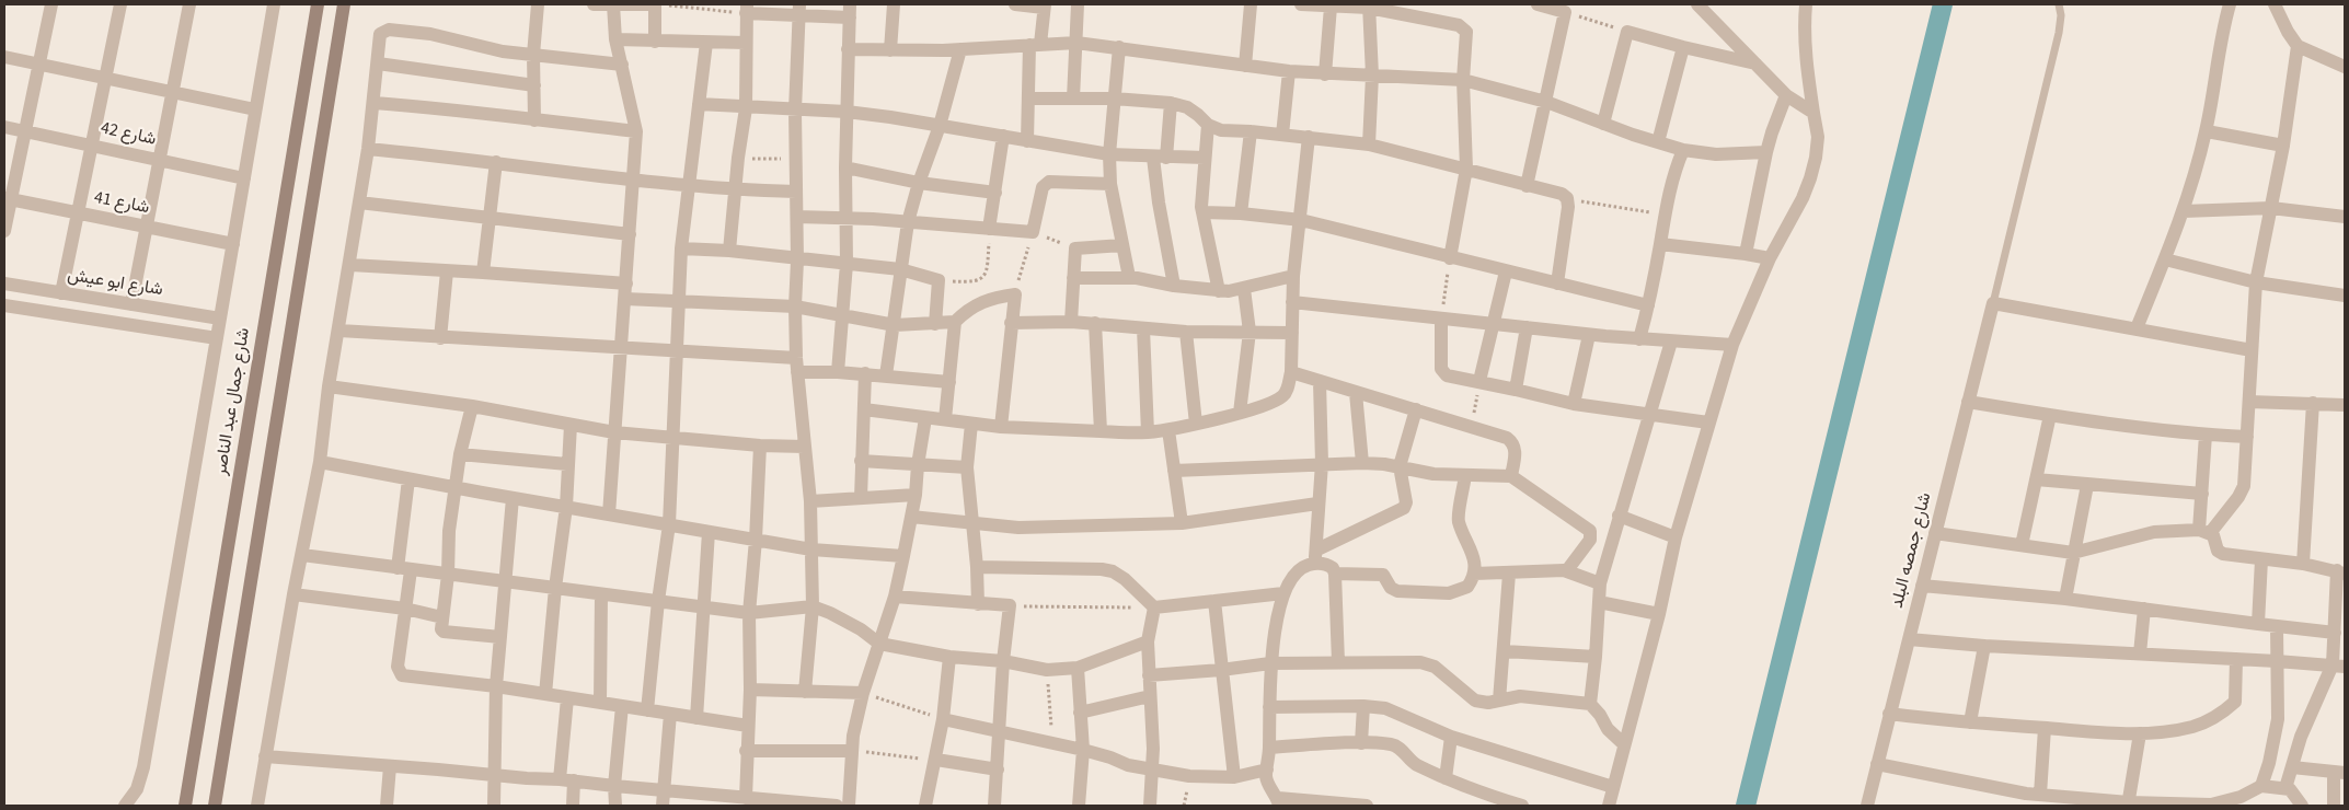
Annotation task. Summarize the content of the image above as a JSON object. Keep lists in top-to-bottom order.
{
  "streets": {
    "main road": ["شارع جمال عبد الناصر"],
    "street": [
      "شارع 42",
      "شارع 41",
      "شارع ابو عيش",
      "شارع جمصه البلد"
    ]
  }
}
